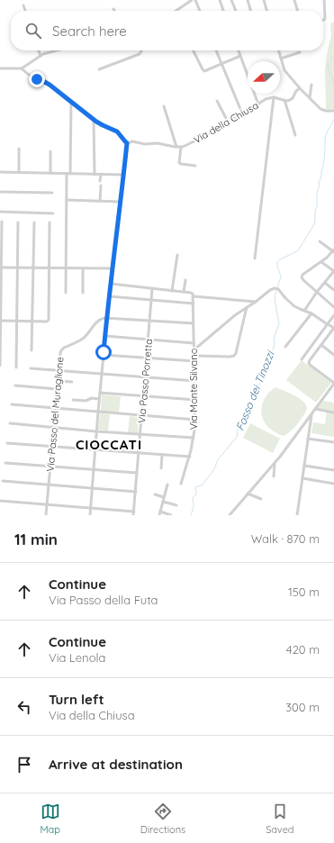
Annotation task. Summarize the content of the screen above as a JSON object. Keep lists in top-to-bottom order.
{
  "streets": {
    "street": [
      "Via della Chiusa",
      "Via Passo Porretta",
      "Via Monte Silvano",
      "Via Passo del Muraglione"
    ]
  },
  "districts": ["CIOCCATI"],
  "water": ["Fosso dei Tinozzi"],
  "north": "left",
  "page": {
    "search": "Search here",
    "heading": ["11 min", "Walk · 870 m"],
    "list": [
      ["Continue", "Via Passo della Futa", "150 m"],
      ["Continue", "Via Lenola", "420 m"],
      ["Turn left", "Via della Chiusa", "300 m"],
      "Arrive at destination"
    ],
    "nav": ["Map", "Directions", "Saved"]
  }
}
